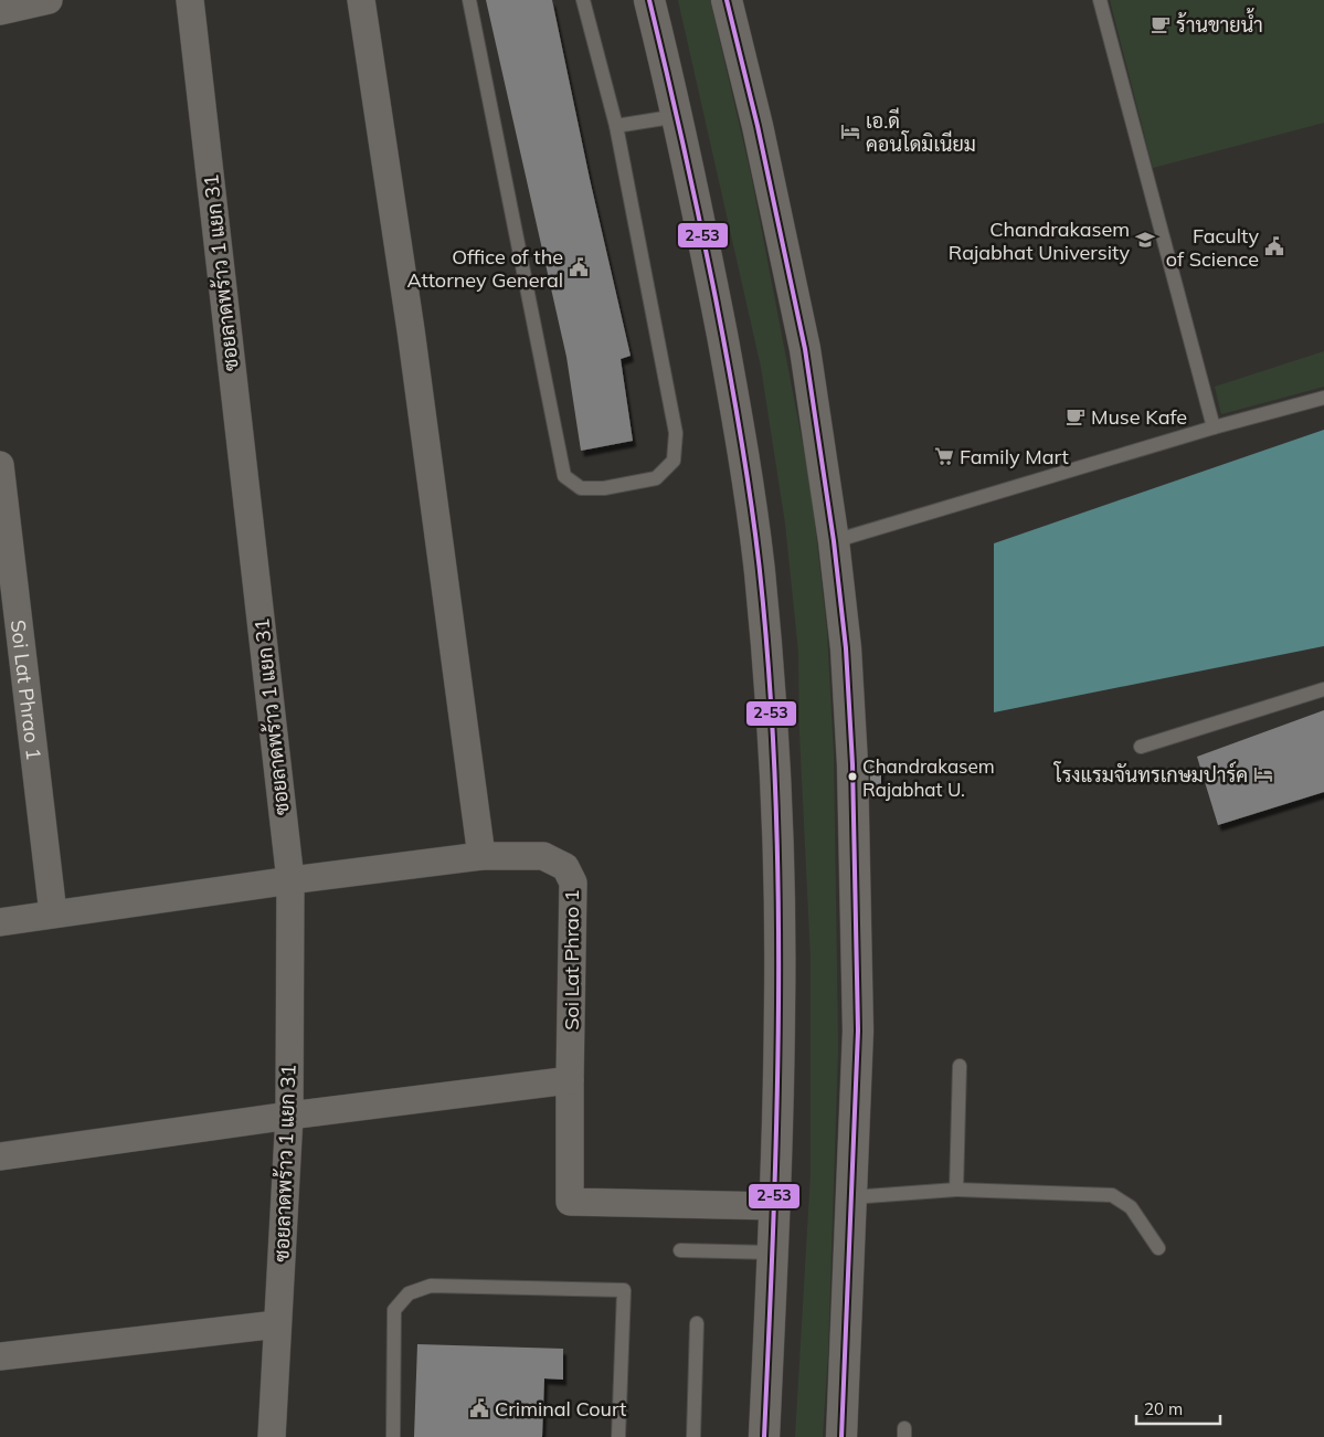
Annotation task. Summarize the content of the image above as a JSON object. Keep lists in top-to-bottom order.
{
  "streets": {
    "street": ["ซอยลาดพร้าว 1 แยก 31", "Soi Lat Phrao 1"]
  },
  "crossings": [
    ["ซอยลาดพร้าว 1 แยก 31", "Soi Lat Phrao 1"]
  ],
  "places": {
    "cafe": ["ร้านขายน้ำ", "Muse Kafe"],
    "hotel": ["เอ.ดี คอนโดมิเนียม", "โรงแรมจันทรเกษมปาร์ค"],
    "school or university": ["Chandrakasem Rajabhat University"],
    "public building": ["Faculty of Science", "Office of the Attorney General", "Criminal Court"],
    "supermarket": ["Family Mart"],
    "other": ["Chandrakasem Rajabhat U."]
  },
  "lines": ["transit line 2-53"],
  "scale_bar": "20 m"
}
